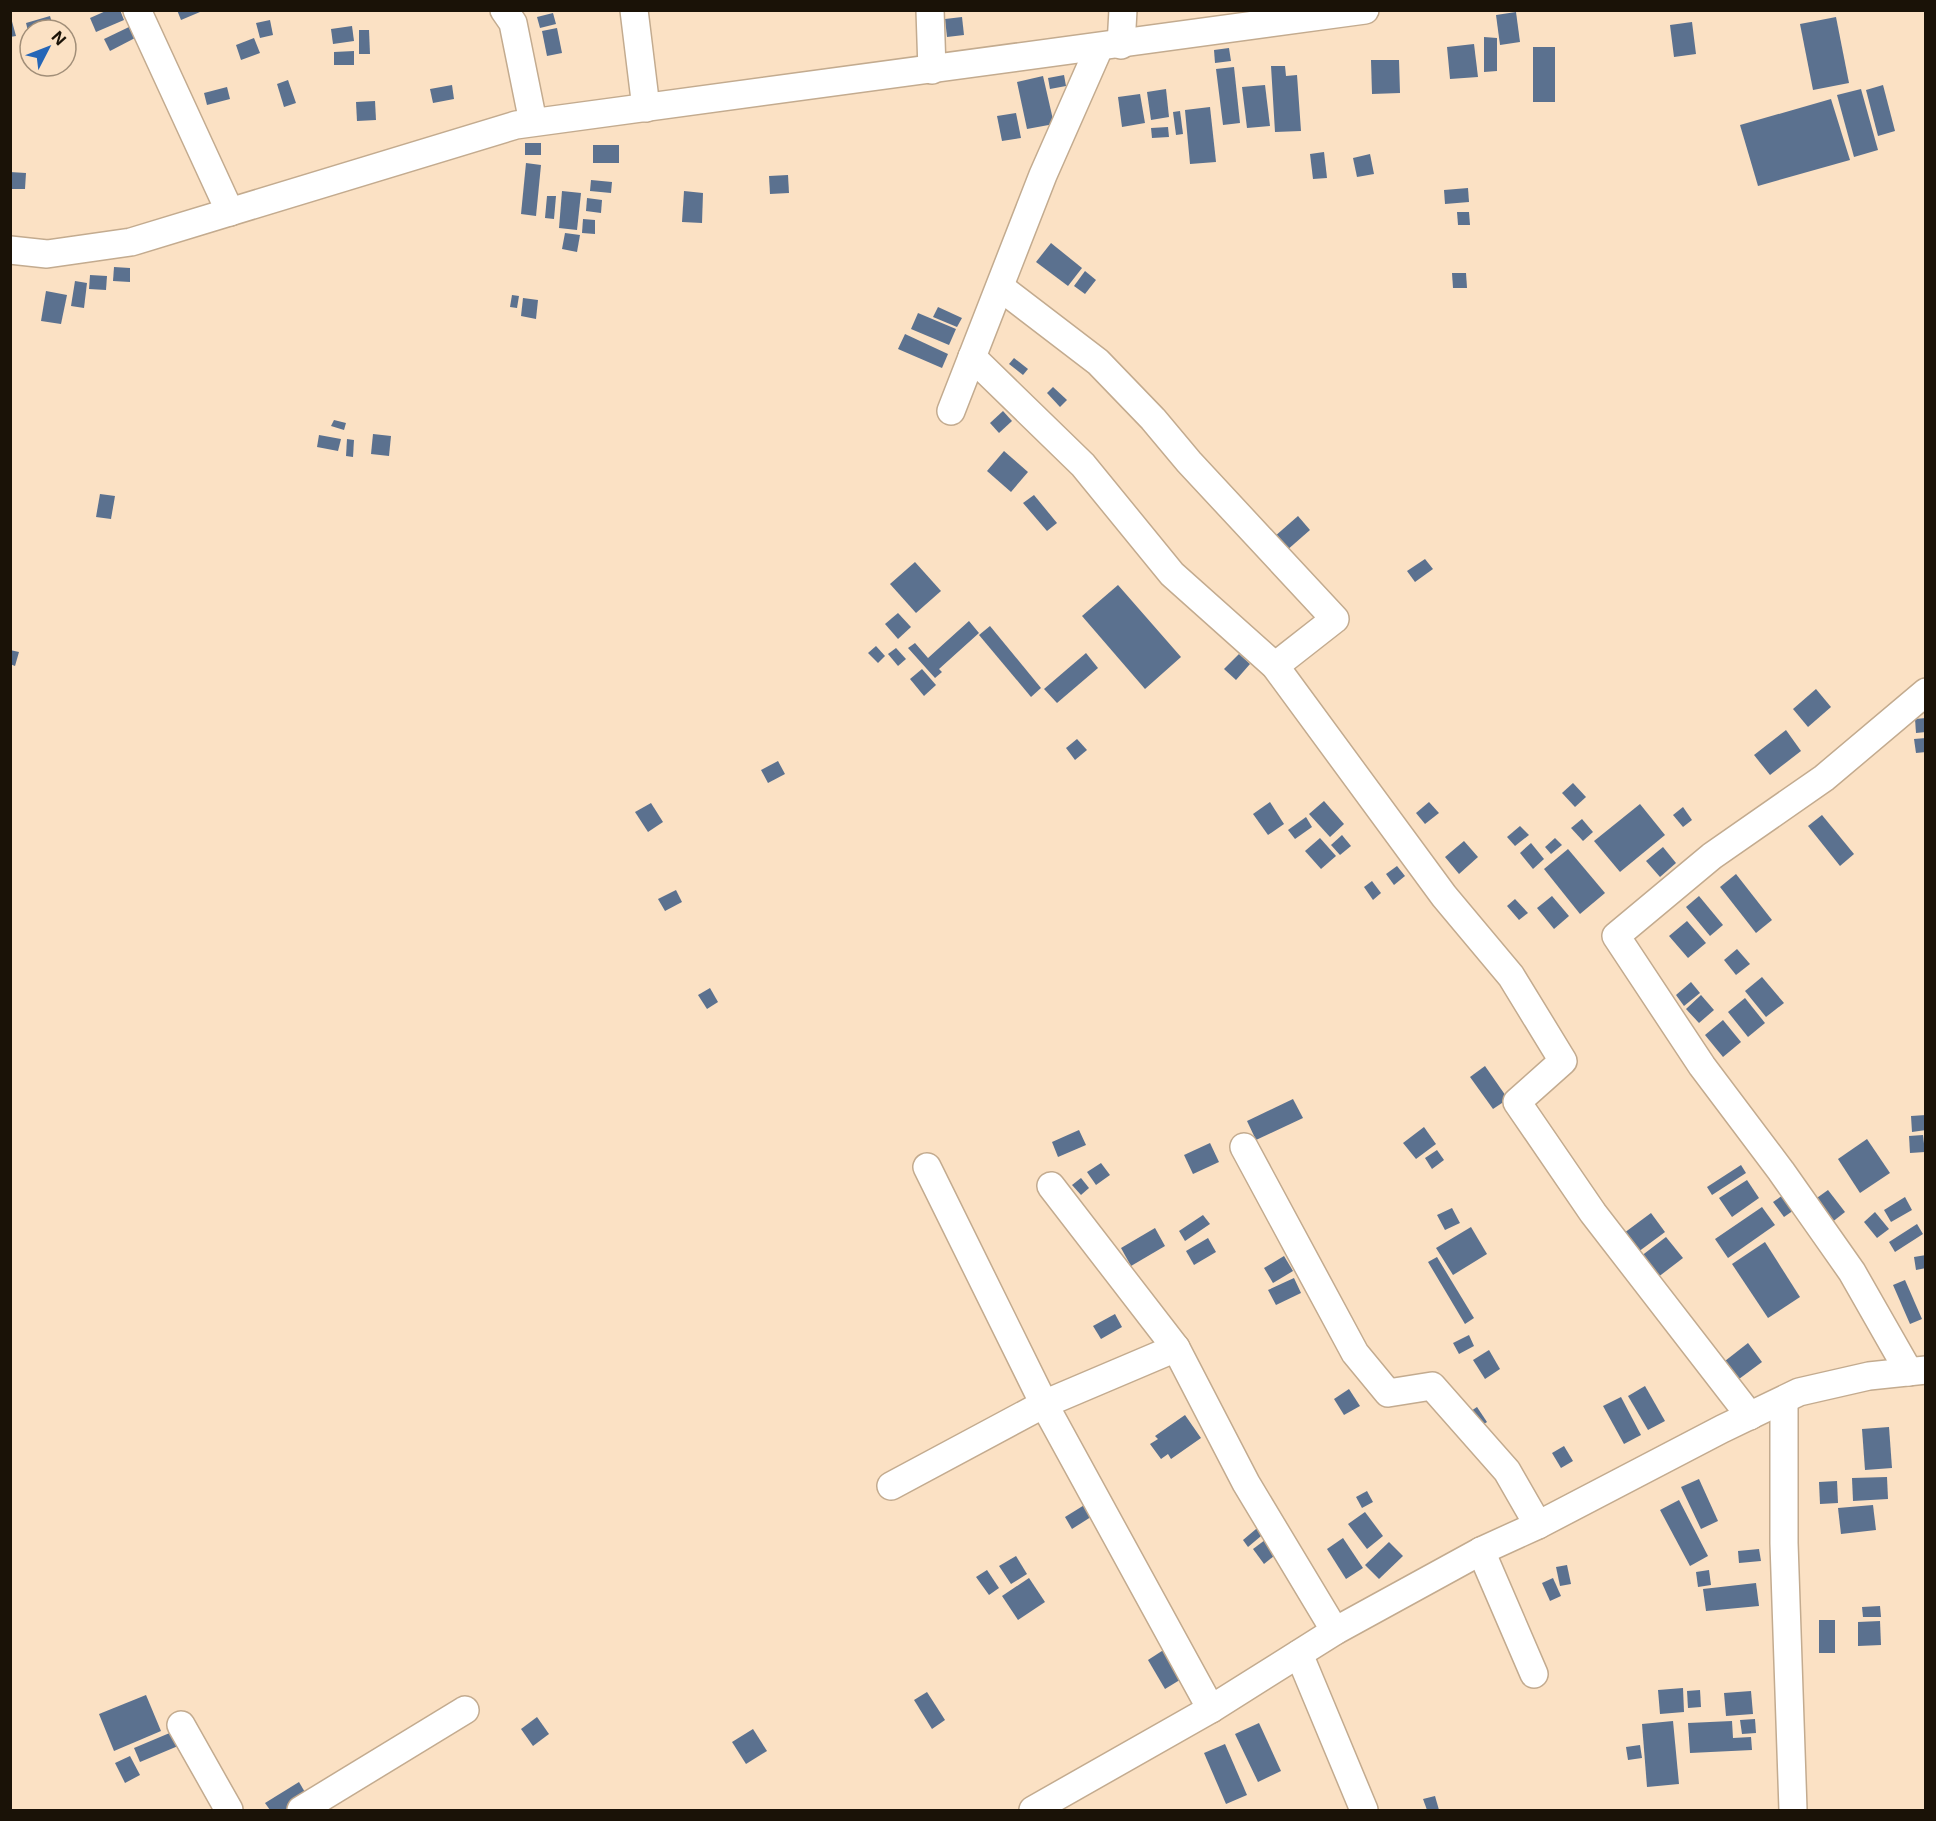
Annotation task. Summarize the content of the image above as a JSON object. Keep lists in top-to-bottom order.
{
  "north": "top right"
}
